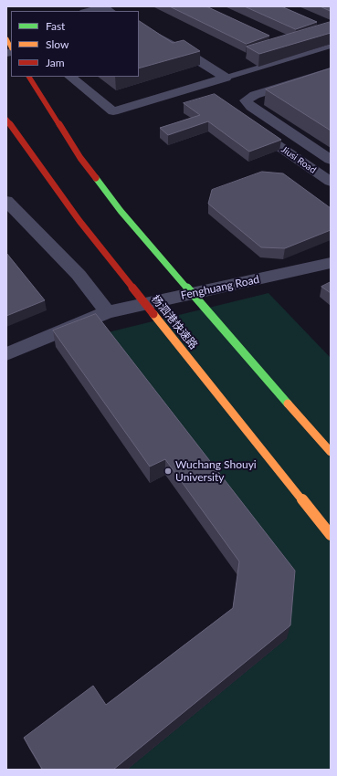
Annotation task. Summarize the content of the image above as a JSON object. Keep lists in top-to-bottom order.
{
  "streets": {
    "highway": ["杨泗港快速路"],
    "street": ["Jiusi Road", "Fenghuang Road"]
  },
  "places": ["Wuchang Shouyi University"],
  "legend": ["Fast", "Slow", "Jam"]
}
